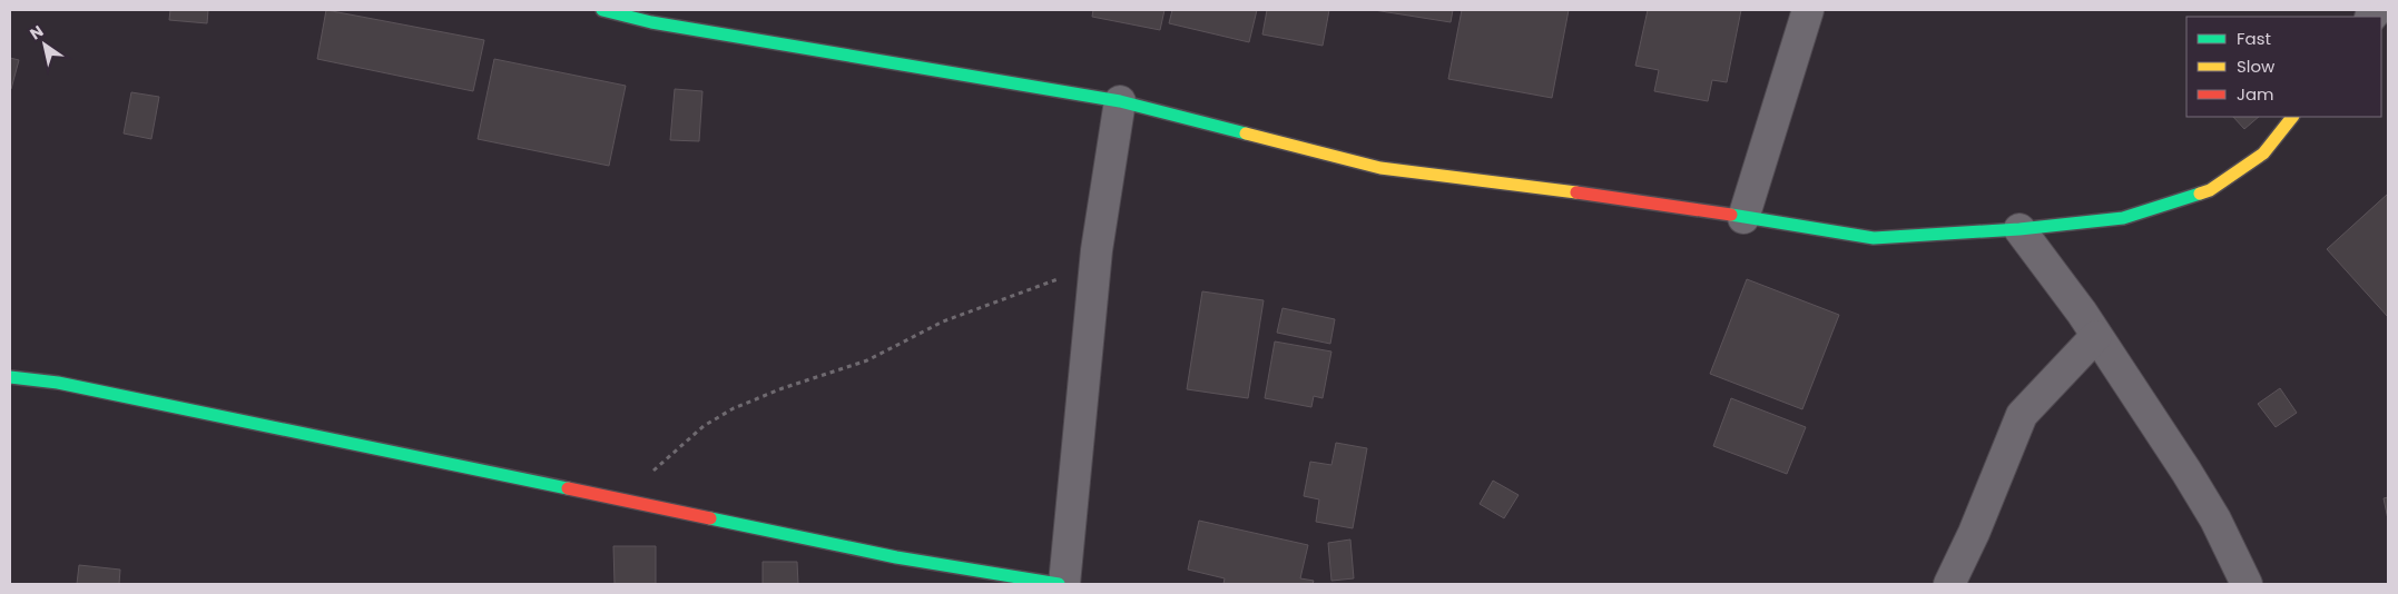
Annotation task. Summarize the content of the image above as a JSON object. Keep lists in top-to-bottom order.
{
  "legend": ["Fast", "Slow", "Jam"],
  "north": "top left"
}
